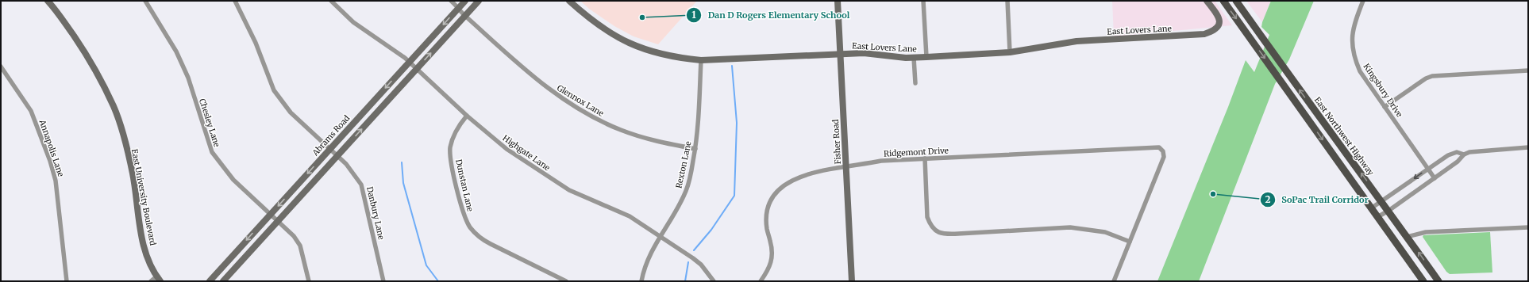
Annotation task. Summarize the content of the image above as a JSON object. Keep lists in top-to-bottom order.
{
  "streets": {
    "main road": ["East Northwest Highway"],
    "street": [
      "East Lovers Lane",
      "Kingsbury Drive",
      "Glennox Lane",
      "Chesley Lane",
      "Abrams Road",
      "Fisher Road",
      "Annapolis Lane",
      "Ridgemont Drive",
      "Highgate Lane",
      "Rexton Lane",
      "Dunstan Lane",
      "East University Boulevard",
      "Danbury Lane"
    ]
  },
  "crossings": [
    ["East Lovers Lane", "Fisher Road"],
    ["East Lovers Lane", "Rexton Lane"],
    ["Glennox Lane", "Abrams Road"],
    ["Glennox Lane", "Rexton Lane"],
    ["Chesley Lane", "Abrams Road"],
    ["Abrams Road", "Highgate Lane"],
    ["Abrams Road", "Danbury Lane"],
    ["Fisher Road", "Ridgemont Drive"],
    ["Highgate Lane", "Rexton Lane"],
    ["Highgate Lane", "Dunstan Lane"]
  ],
  "places": ["Dan D Rogers Elementary School", "SoPac Trail Corridor"]
}
